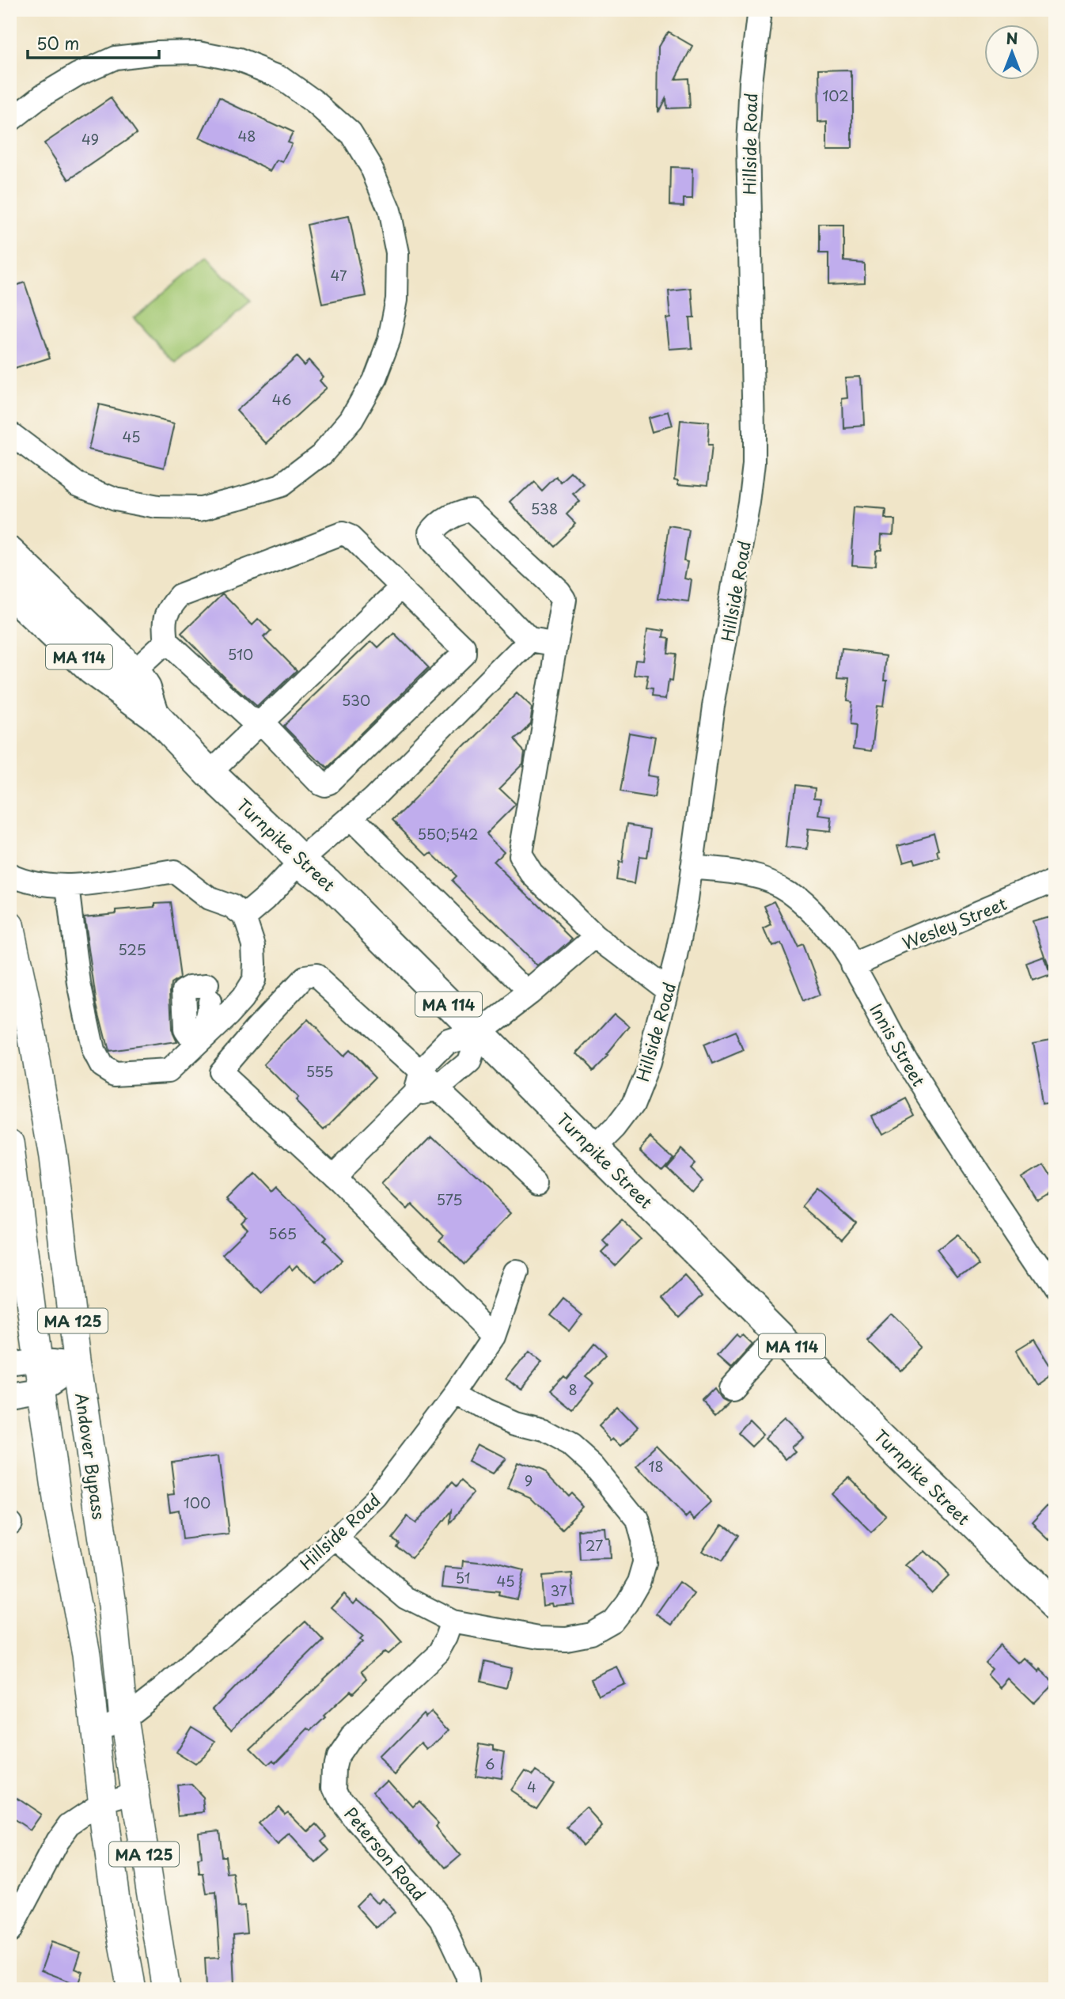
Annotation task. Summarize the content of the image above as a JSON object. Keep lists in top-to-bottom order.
{
  "streets": {
    "highway": ["MA 114", "Turnpike Street"],
    "main road": ["MA 125", "Andover Bypass"],
    "street": [
      "Hillside Road",
      "Wesley Street",
      "Innis Street",
      "Peterson Road"
    ]
  },
  "crossings": [
    ["Hillside Road", "Turnpike Street"],
    ["Hillside Road", "Innis Street"],
    ["Hillside Road", "MA 125"],
    ["Hillside Road", "Andover Bypass"],
    ["Wesley Street", "Innis Street"]
  ],
  "house_numbers": [
    "102",
    "48",
    "49",
    "47",
    "46",
    "45",
    "538",
    "510",
    "530",
    "550;542",
    "525",
    "555",
    "575",
    "565",
    "8",
    "18",
    "9",
    "100",
    "27",
    "51",
    "45",
    "37",
    "6",
    "4"
  ],
  "scale_bar": "50 m",
  "north": "top"
}
